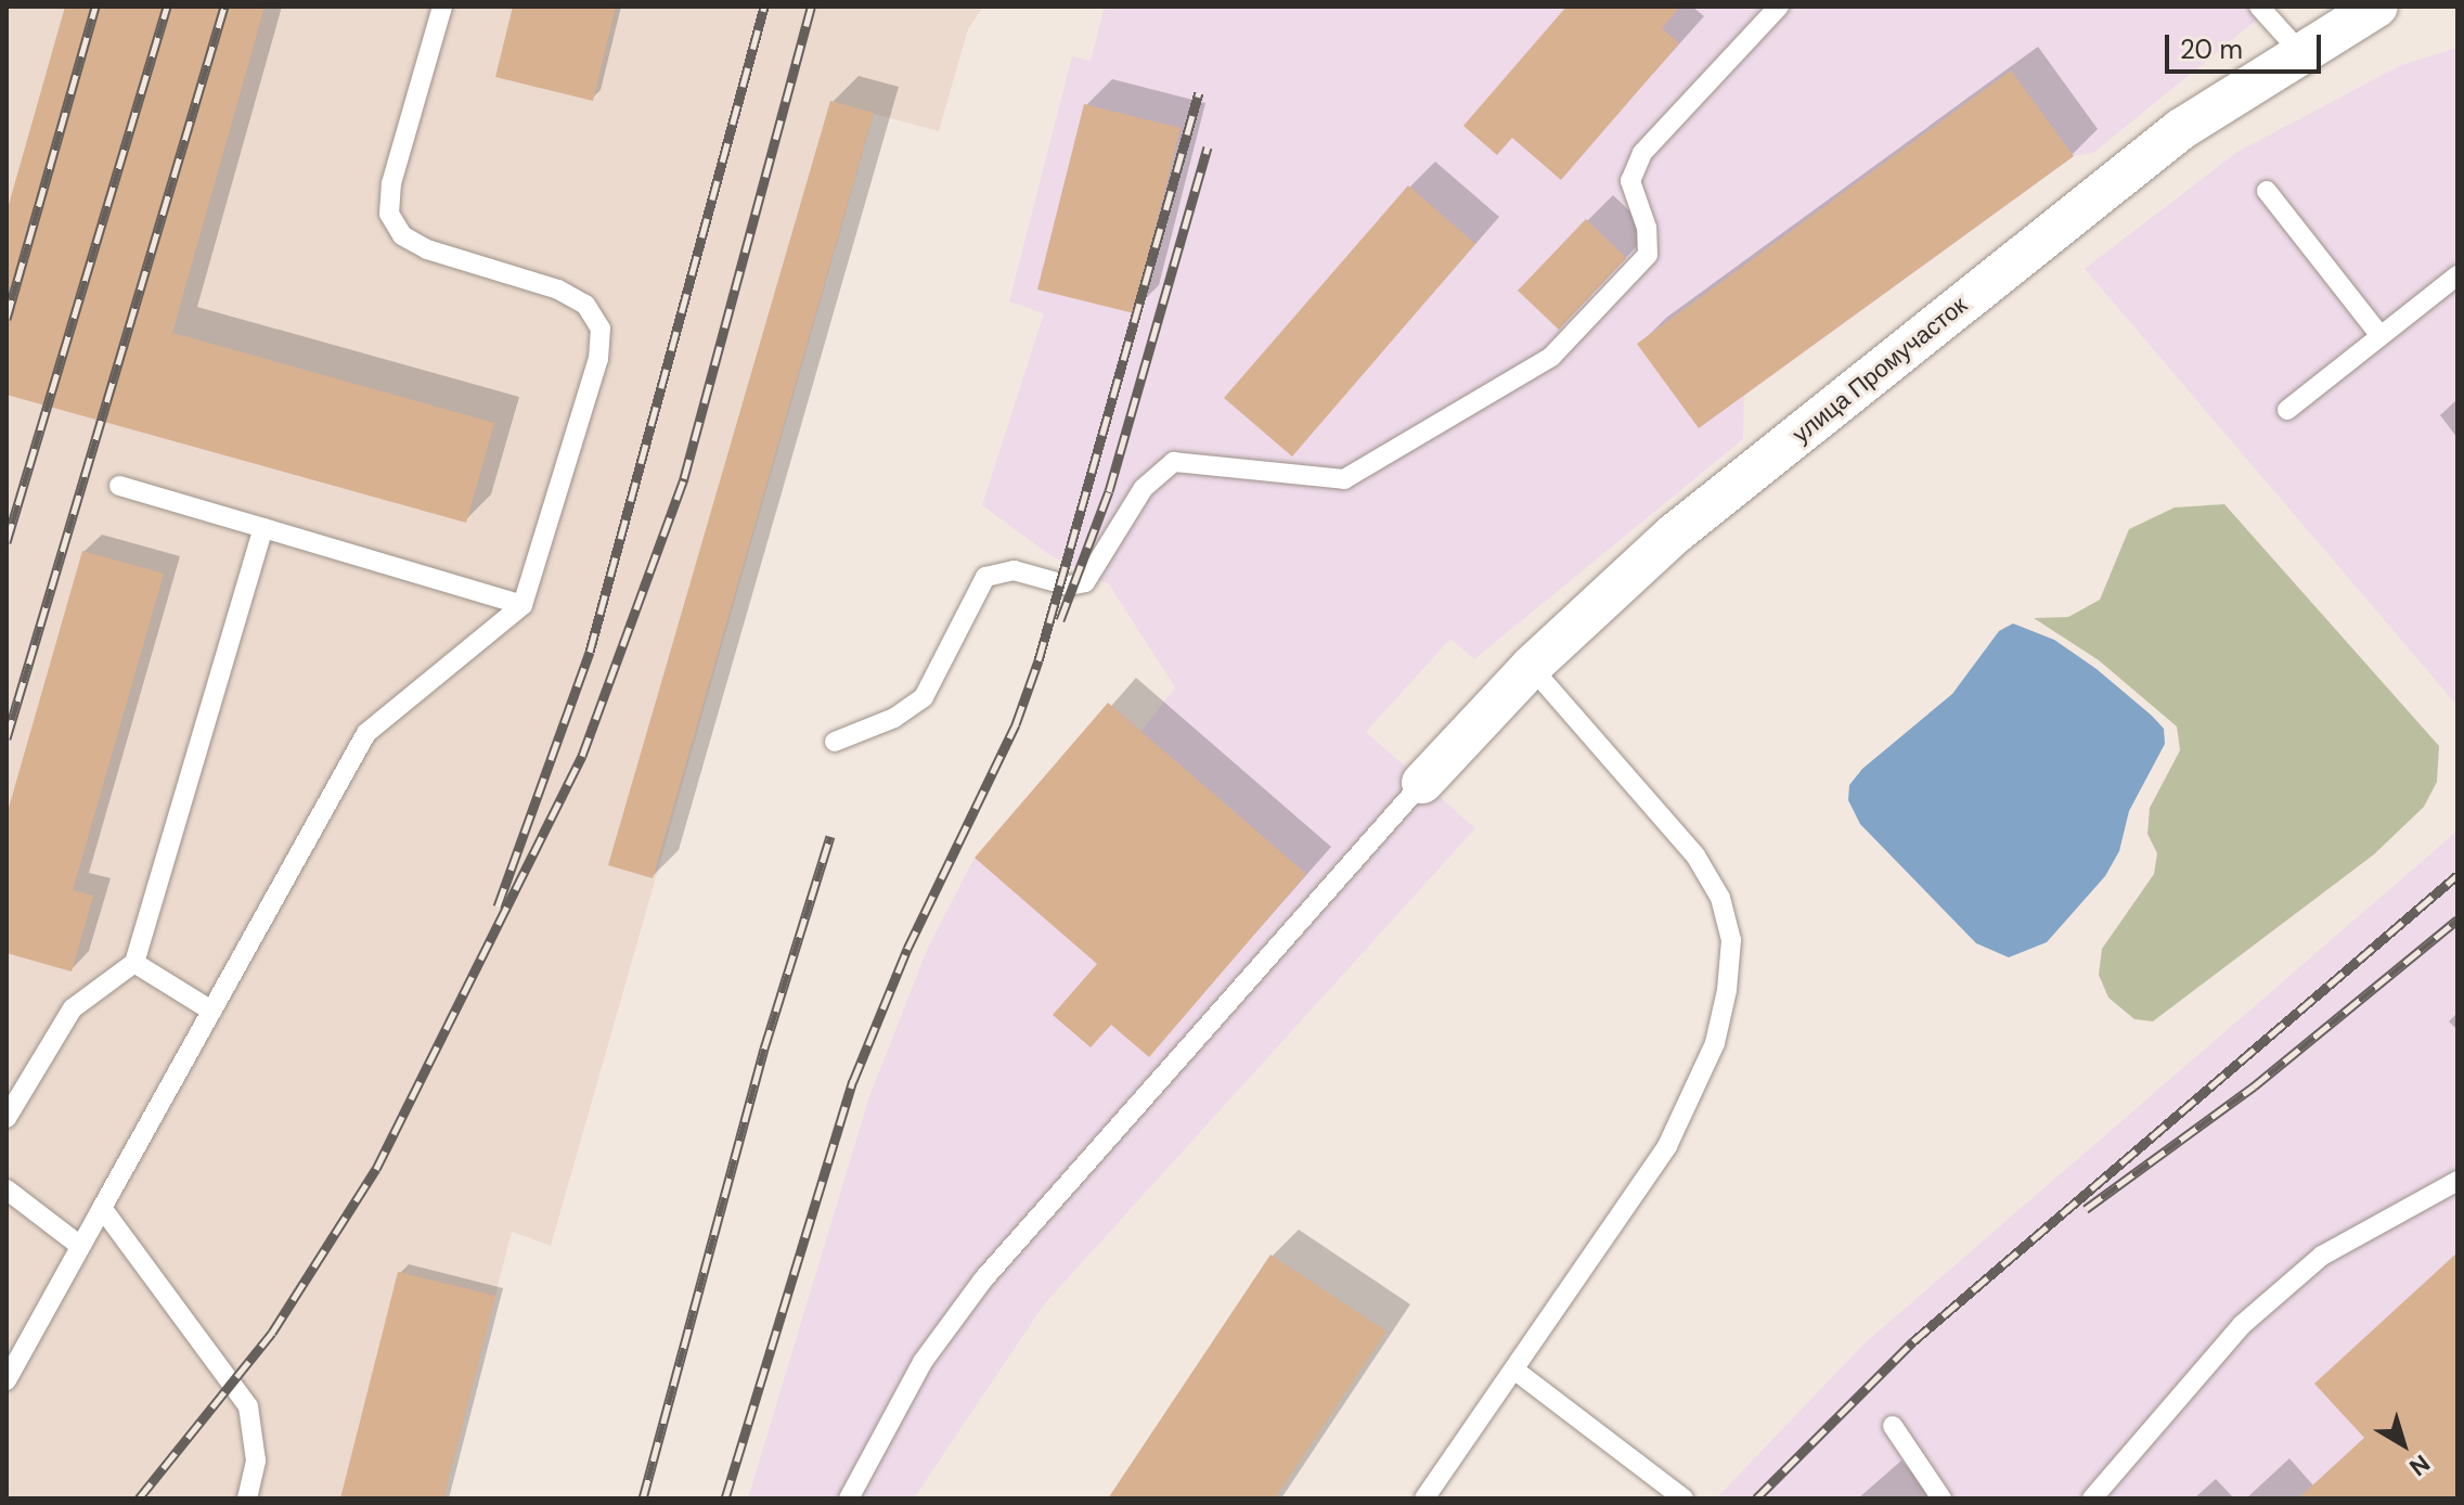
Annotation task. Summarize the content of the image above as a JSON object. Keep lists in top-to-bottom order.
{
  "streets": {
    "street": ["улица Промучасток"]
  },
  "scale_bar": "20 m",
  "north": "bottom right"
}
